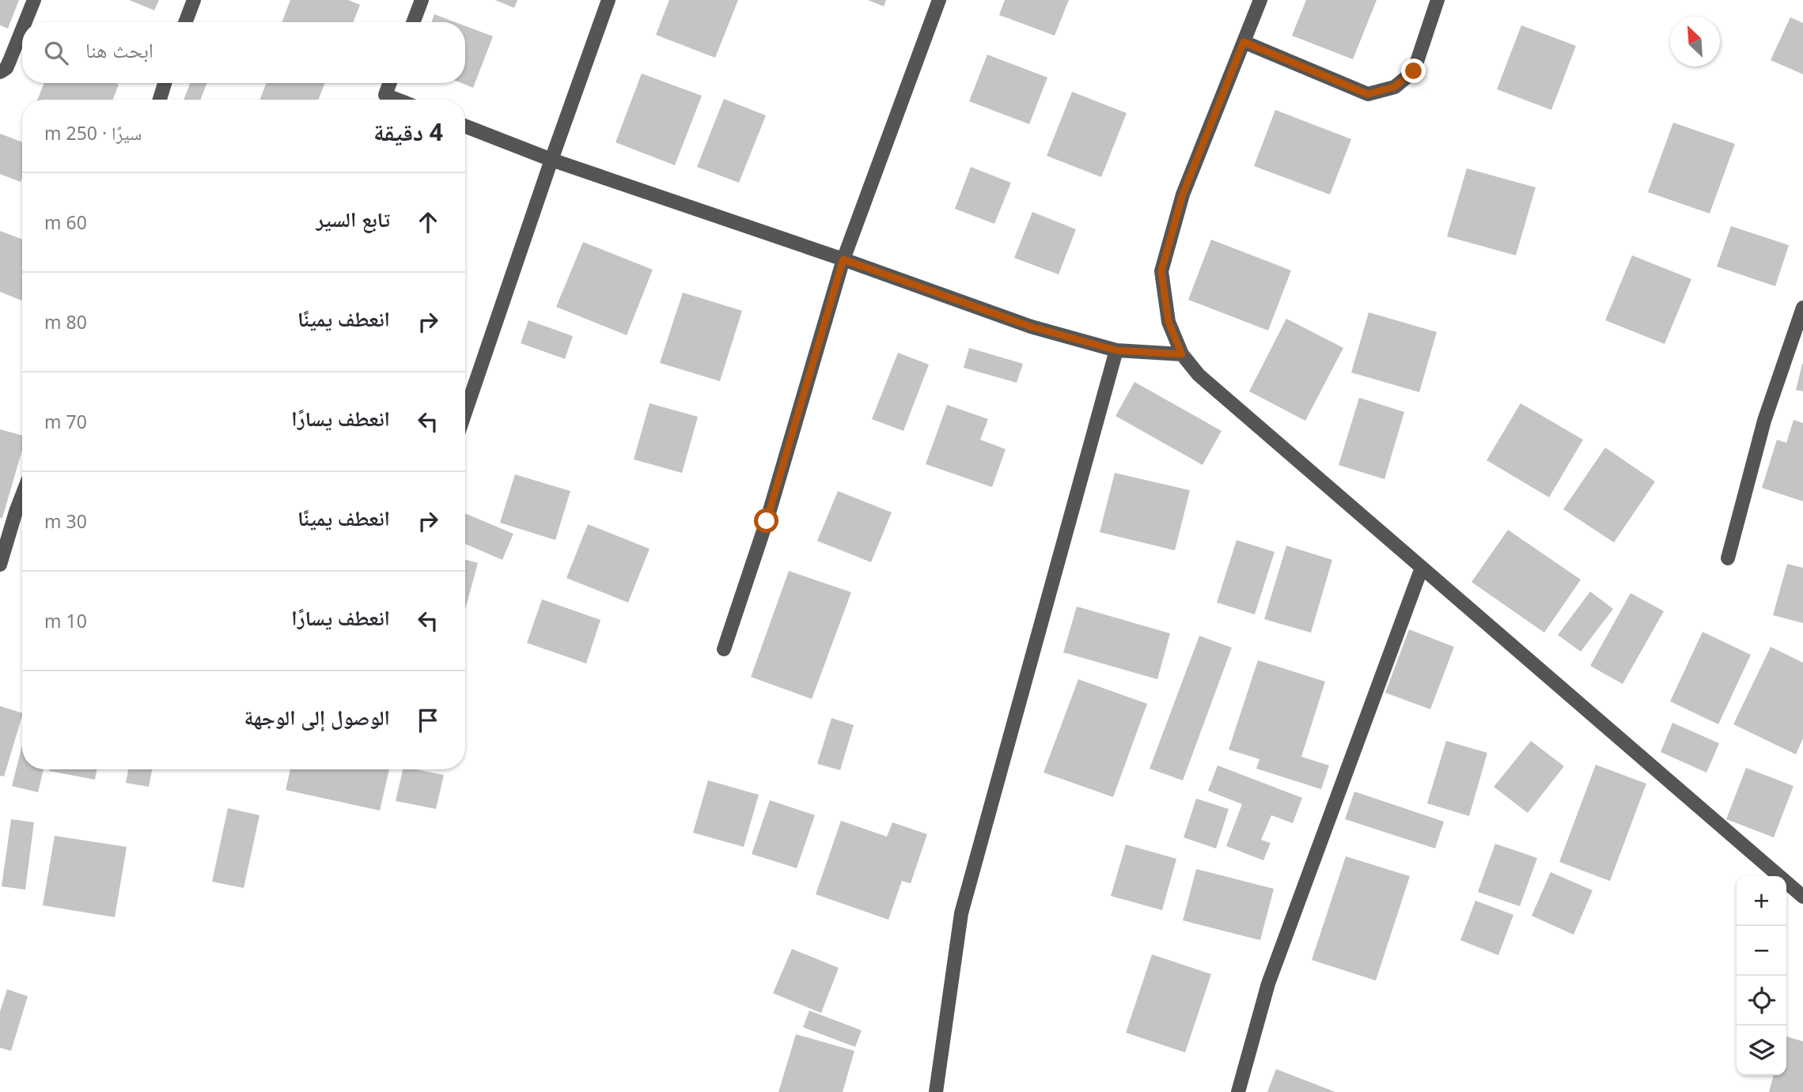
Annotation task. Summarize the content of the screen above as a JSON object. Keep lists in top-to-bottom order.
{
  "north": "top left",
  "page": {
    "search": "ابحث هنا",
    "heading": ["4 دقيقة", "سيرًا · 250 m"],
    "list": [
      ["تابع السير", "60 m"],
      ["انعطف يمينًا", "80 m"],
      ["انعطف يسارًا", "70 m"],
      ["انعطف يمينًا", "30 m"],
      ["انعطف يسارًا", "10 m"],
      "الوصول إلى الوجهة"
    ],
    "map_buttons": ["+", "−"]
  }
}
